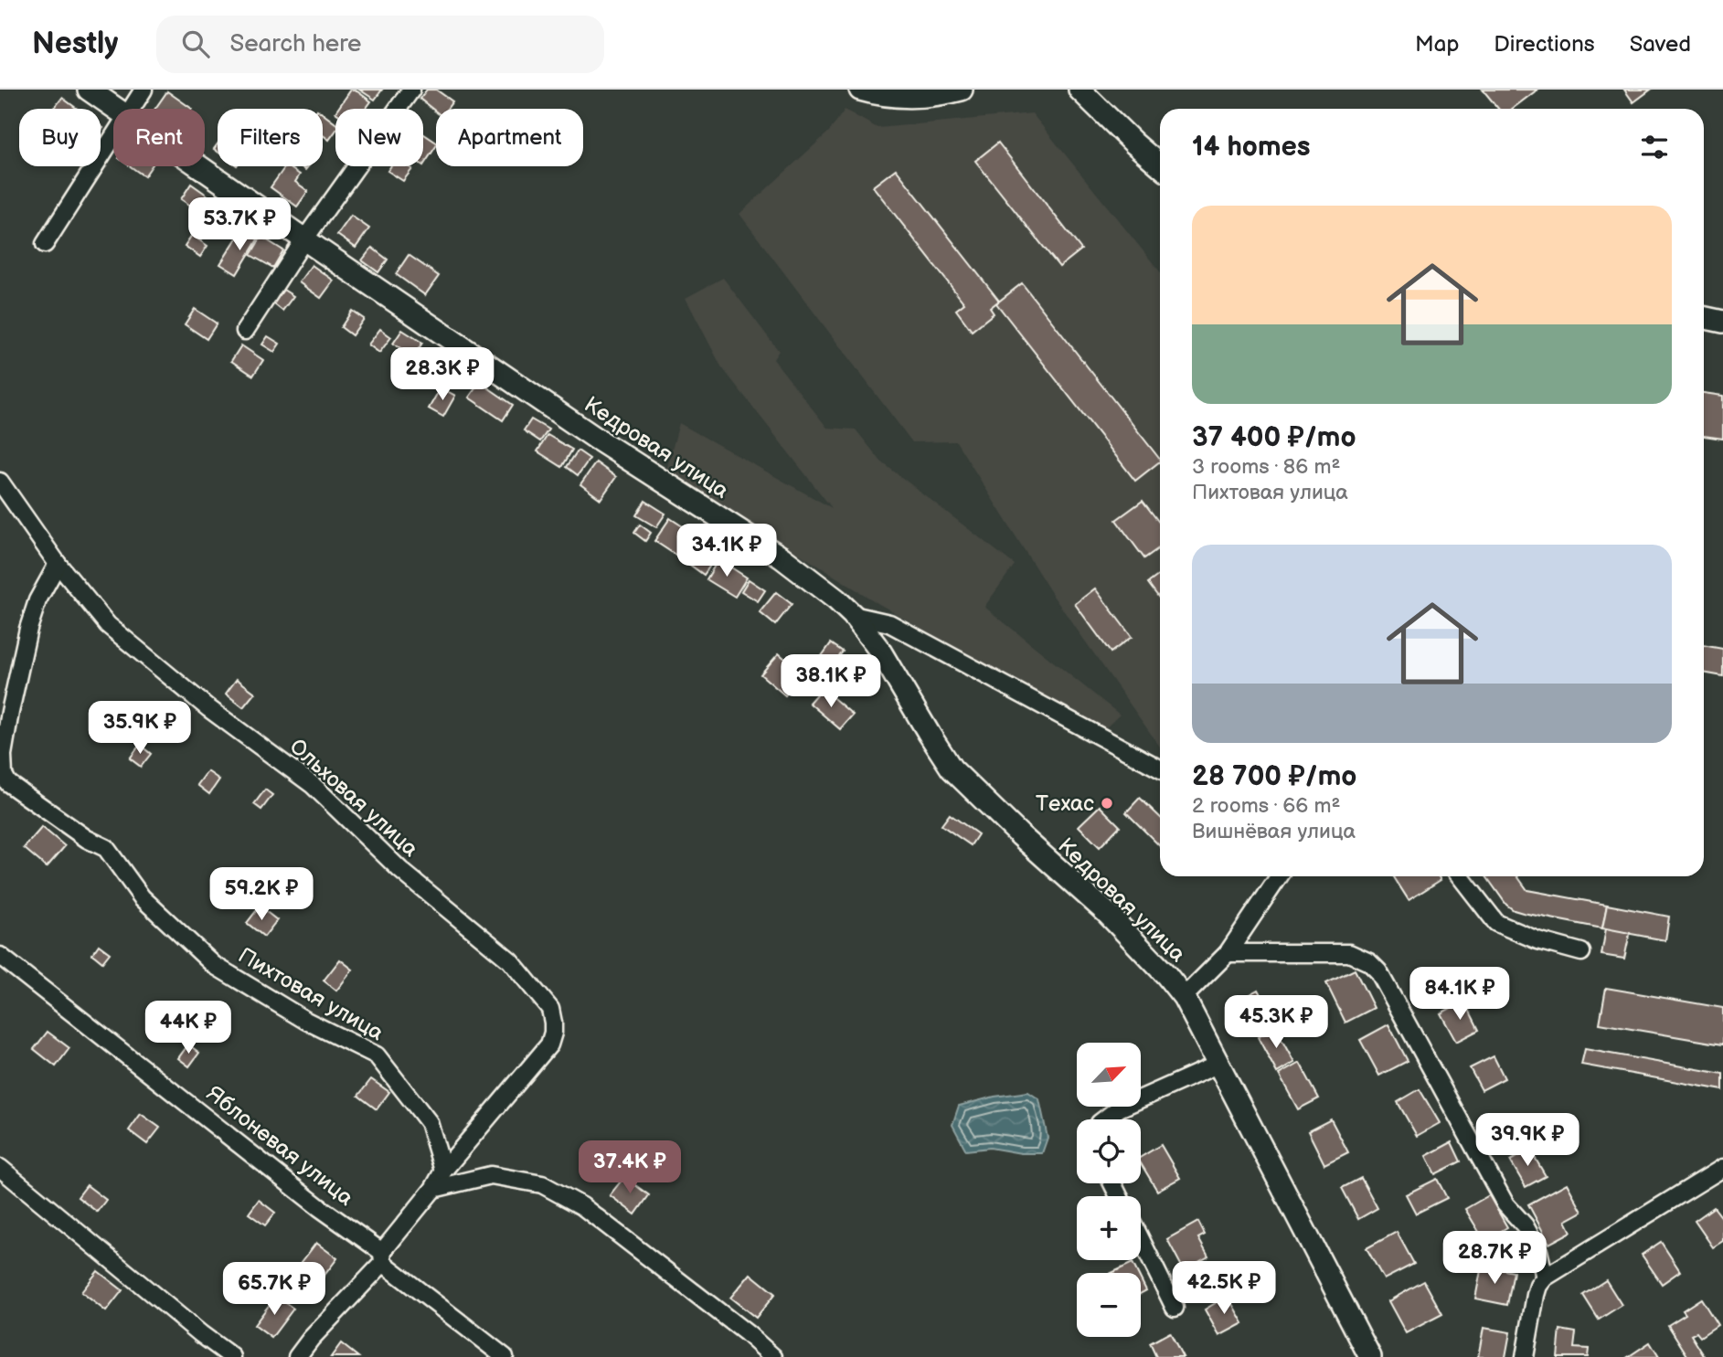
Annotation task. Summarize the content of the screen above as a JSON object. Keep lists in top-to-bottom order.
{
  "streets": {
    "street": [
      "Кедровая улица",
      "Ольховая улица",
      "Пихтовая улица",
      "Яблоневая улица"
    ]
  },
  "crossings": [
    ["Ольховая улица", "Пихтовая улица"]
  ],
  "places": ["Техас"],
  "north": "top right",
  "page": {
    "header": "Nestly",
    "search": "Search here",
    "nav": ["Map", "Directions", "Saved"],
    "chip": [
      "Buy",
      "Rent",
      "Filters",
      "New",
      "Apartment"
    ],
    "heading": "14 homes",
    "list": [
      {
        "name": "37 400 ₽/mo",
        "note": "3 rooms · 86 m² · Пихтовая улица"
      },
      {
        "name": "28 700 ₽/mo",
        "note": "2 rooms · 66 m² · Вишнёвая улица"
      }
    ],
    "price": [
      "53.7K ₽",
      "28.3K ₽",
      "34.1K ₽",
      "38.1K ₽",
      "35.9K ₽",
      "59.2K ₽",
      "84.1K ₽",
      "45.3K ₽",
      "44K ₽",
      "39.9K ₽",
      "37.4K ₽",
      "28.7K ₽",
      "42.5K ₽",
      "65.7K ₽"
    ],
    "map_buttons": ["+", "−"]
  }
}
